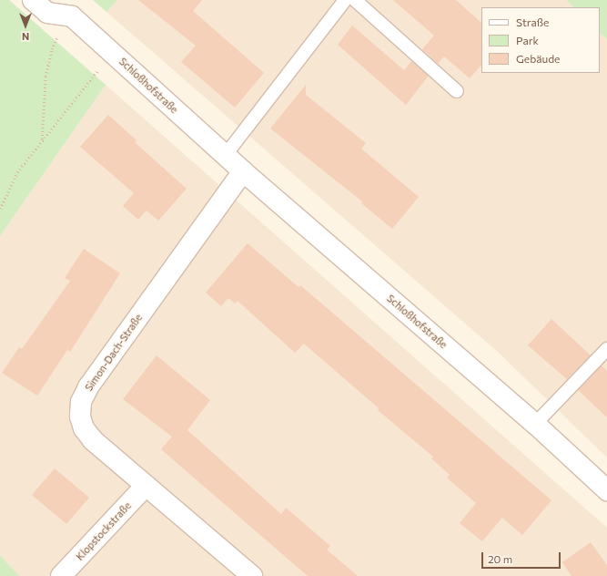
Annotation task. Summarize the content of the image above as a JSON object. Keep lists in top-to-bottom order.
{
  "streets": {
    "street": ["Schloßhofstraße", "Simon-Dach-Straße", "Klopstockstraße"]
  },
  "crossings": [
    ["Schloßhofstraße", "Simon-Dach-Straße"],
    ["Simon-Dach-Straße", "Klopstockstraße"]
  ],
  "legend": ["Straße", "Park", "Gebäude"],
  "scale_bar": "20 m",
  "north": "bottom"
}
